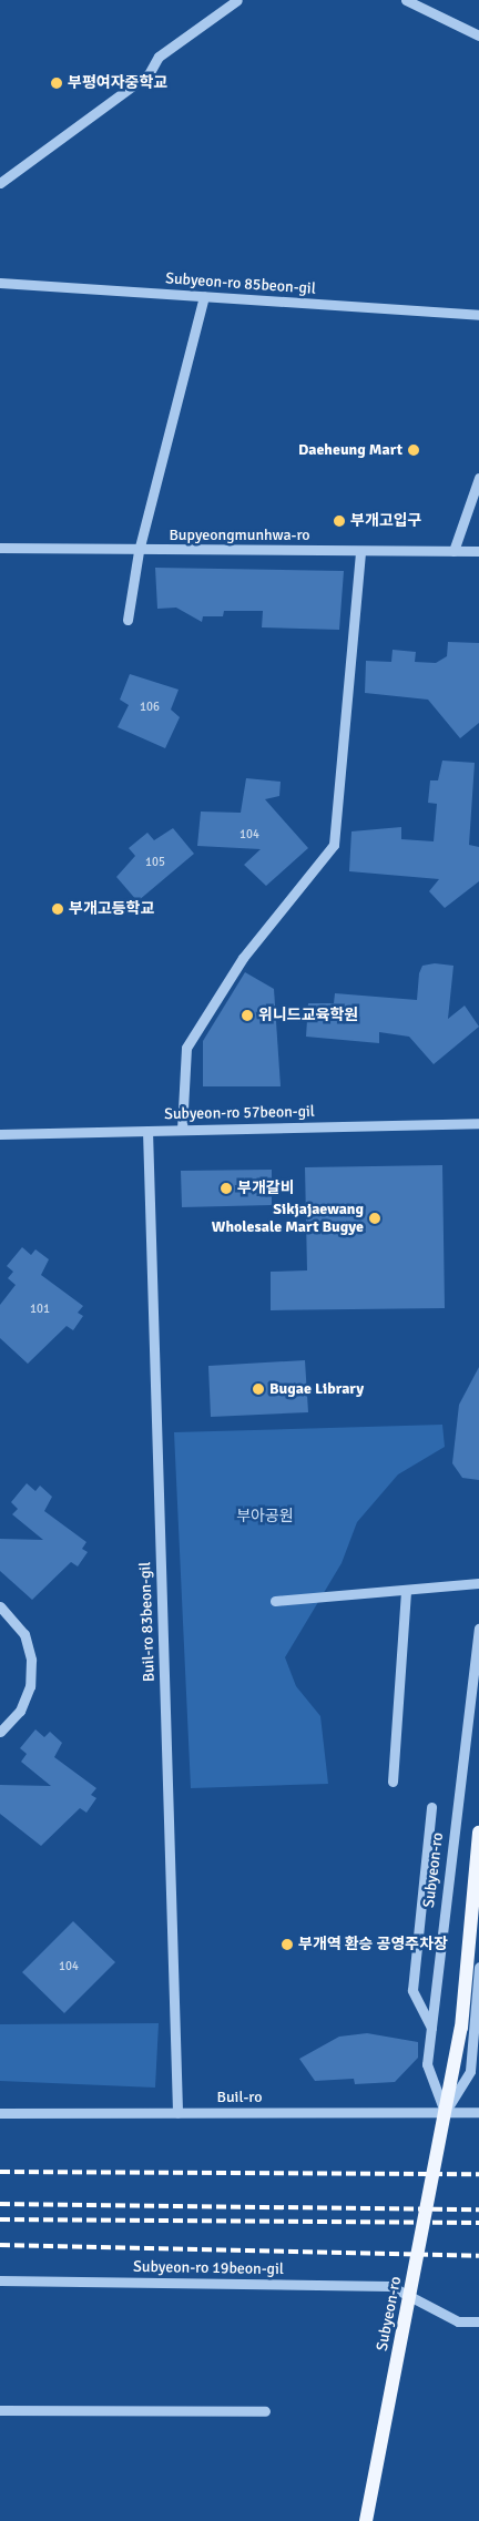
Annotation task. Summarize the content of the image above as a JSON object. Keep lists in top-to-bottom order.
{
  "streets": {
    "main road": ["Subyeon-ro"],
    "street": [
      "Subyeon-ro 85beon-gil",
      "Bupyeongmunhwa-ro",
      "Subyeon-ro 57beon-gil",
      "Buil-ro 83beon-gil",
      "Buil-ro",
      "Subyeon-ro 19beon-gil"
    ]
  },
  "crossings": [
    ["Subyeon-ro 57beon-gil", "Buil-ro 83beon-gil"],
    ["Buil-ro 83beon-gil", "Buil-ro"],
    ["Subyeon-ro", "Buil-ro"]
  ],
  "parks": ["부아공원"],
  "places": [
    "부평여자중학교",
    "Daeheung Mart",
    "부개고입구",
    "부개고등학교",
    "위니드교육학원",
    "부개갈비",
    "Sikjajaewang Wholesale Mart Bugye",
    "Bugae Library",
    "부개역 환승 공영주차장"
  ],
  "house_numbers": [
    "106",
    "104",
    "105",
    "101",
    "104"
  ]
}
